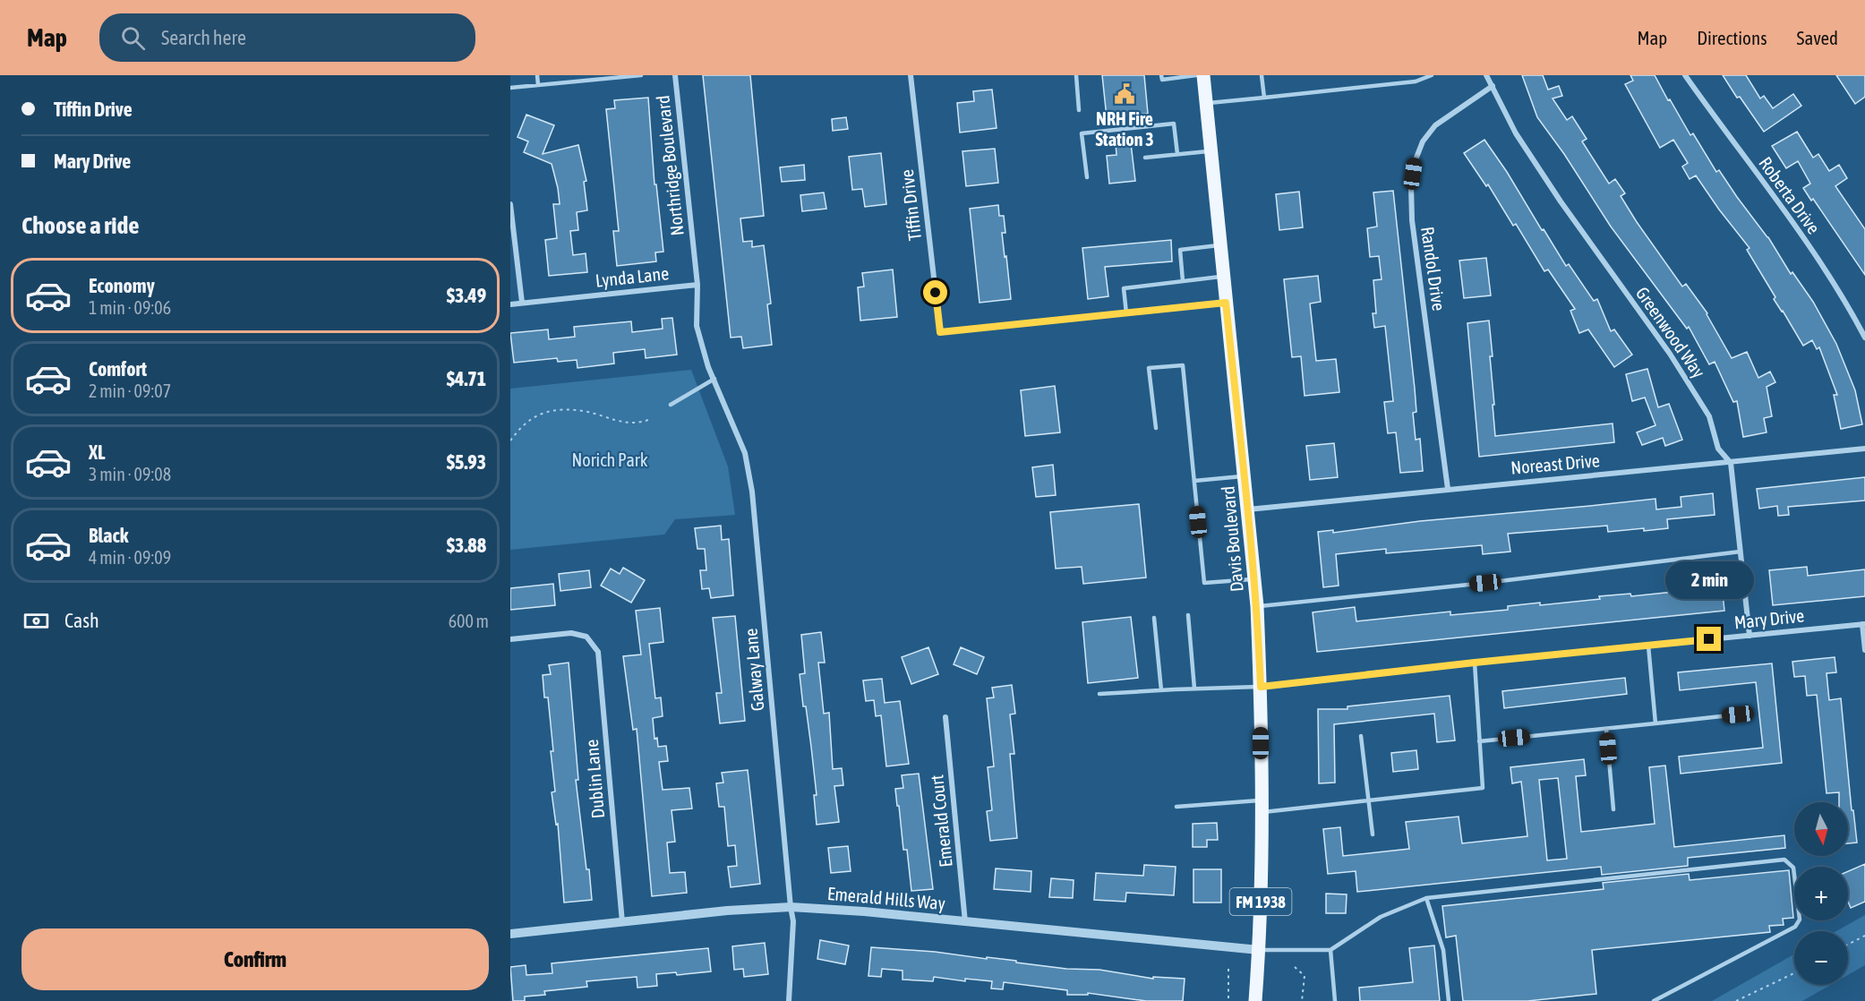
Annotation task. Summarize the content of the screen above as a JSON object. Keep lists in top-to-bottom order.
{
  "streets": {
    "main road": ["Davis Boulevard", "FM 1938"],
    "street": [
      "Northridge Boulevard",
      "Roberta Drive",
      "Tiffin Drive",
      "Randol Drive",
      "Lynda Lane",
      "Greenwood Way",
      "Noreast Drive",
      "Mary Drive",
      "Galway Lane",
      "Dublin Lane",
      "Emerald Court",
      "Emerald Hills Way"
    ]
  },
  "crossings": [
    ["Northridge Boulevard", "Lynda Lane"],
    ["Northridge Boulevard", "Galway Lane"],
    ["Randol Drive", "Greenwood Way"],
    ["Randol Drive", "Noreast Drive"],
    ["Lynda Lane", "Galway Lane"],
    ["Greenwood Way", "Noreast Drive"],
    ["Greenwood Way", "Mary Drive"],
    ["Noreast Drive", "Davis Boulevard"],
    ["Davis Boulevard", "Mary Drive"],
    ["Davis Boulevard", "Emerald Hills Way"],
    ["Galway Lane", "Emerald Hills Way"],
    ["Dublin Lane", "Emerald Hills Way"],
    ["Emerald Court", "Emerald Hills Way"]
  ],
  "parks": ["Norich Park"],
  "places": {
    "public building": ["NRH Fire Station 3"]
  },
  "north": "bottom",
  "page": {
    "header": "Map",
    "search": "Search here",
    "nav": ["Map", "Directions", "Saved"],
    "banner": ["Tiffin Drive", "Mary Drive"],
    "heading": "Choose a ride",
    "list": [
      {
        "name": "Economy",
        "note": "1 min · 09:06",
        "value": "$3.49"
      },
      {
        "name": "Comfort",
        "note": "2 min · 09:07",
        "value": "$4.71"
      },
      {
        "name": "XL",
        "note": "3 min · 09:08",
        "value": "$5.93"
      },
      {
        "name": "Black",
        "note": "4 min · 09:09",
        "value": "$3.88"
      }
    ],
    "bubble": "2 min",
    "pay": ["Cash", "600 m"],
    "map_buttons": ["+", "−"],
    "buttons": "Confirm"
  }
}
